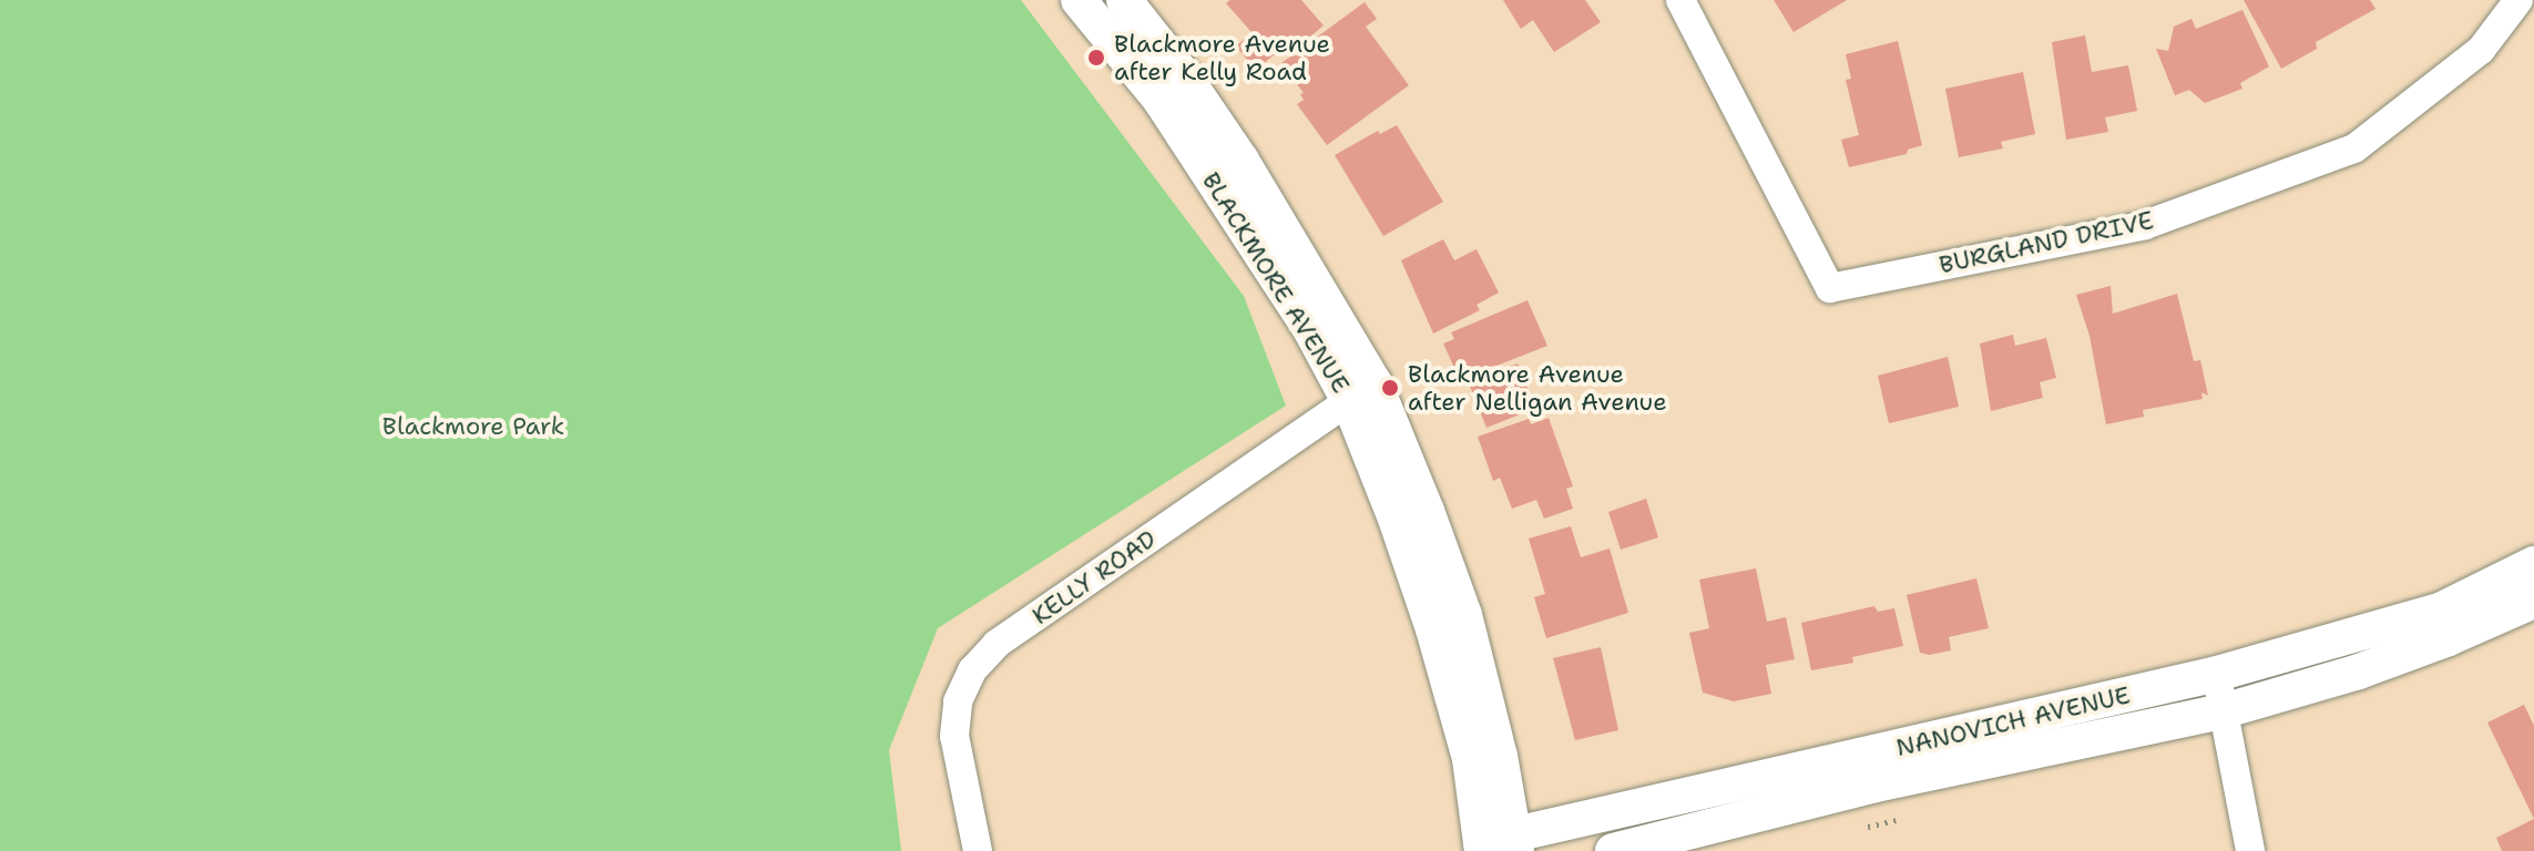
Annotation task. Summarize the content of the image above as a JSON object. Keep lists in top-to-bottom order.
{
  "streets": {
    "street": [
      "BURGLAND DRIVE",
      "BLACKMORE AVENUE",
      "KELLY ROAD",
      "NANOVICH AVENUE"
    ]
  },
  "crossings": [
    ["BLACKMORE AVENUE", "KELLY ROAD"],
    ["BLACKMORE AVENUE", "NANOVICH AVENUE"]
  ],
  "parks": ["Blackmore Park"],
  "places": ["Blackmore Avenue after Kelly Road", "Blackmore Avenue after Nelligan Avenue"]
}
